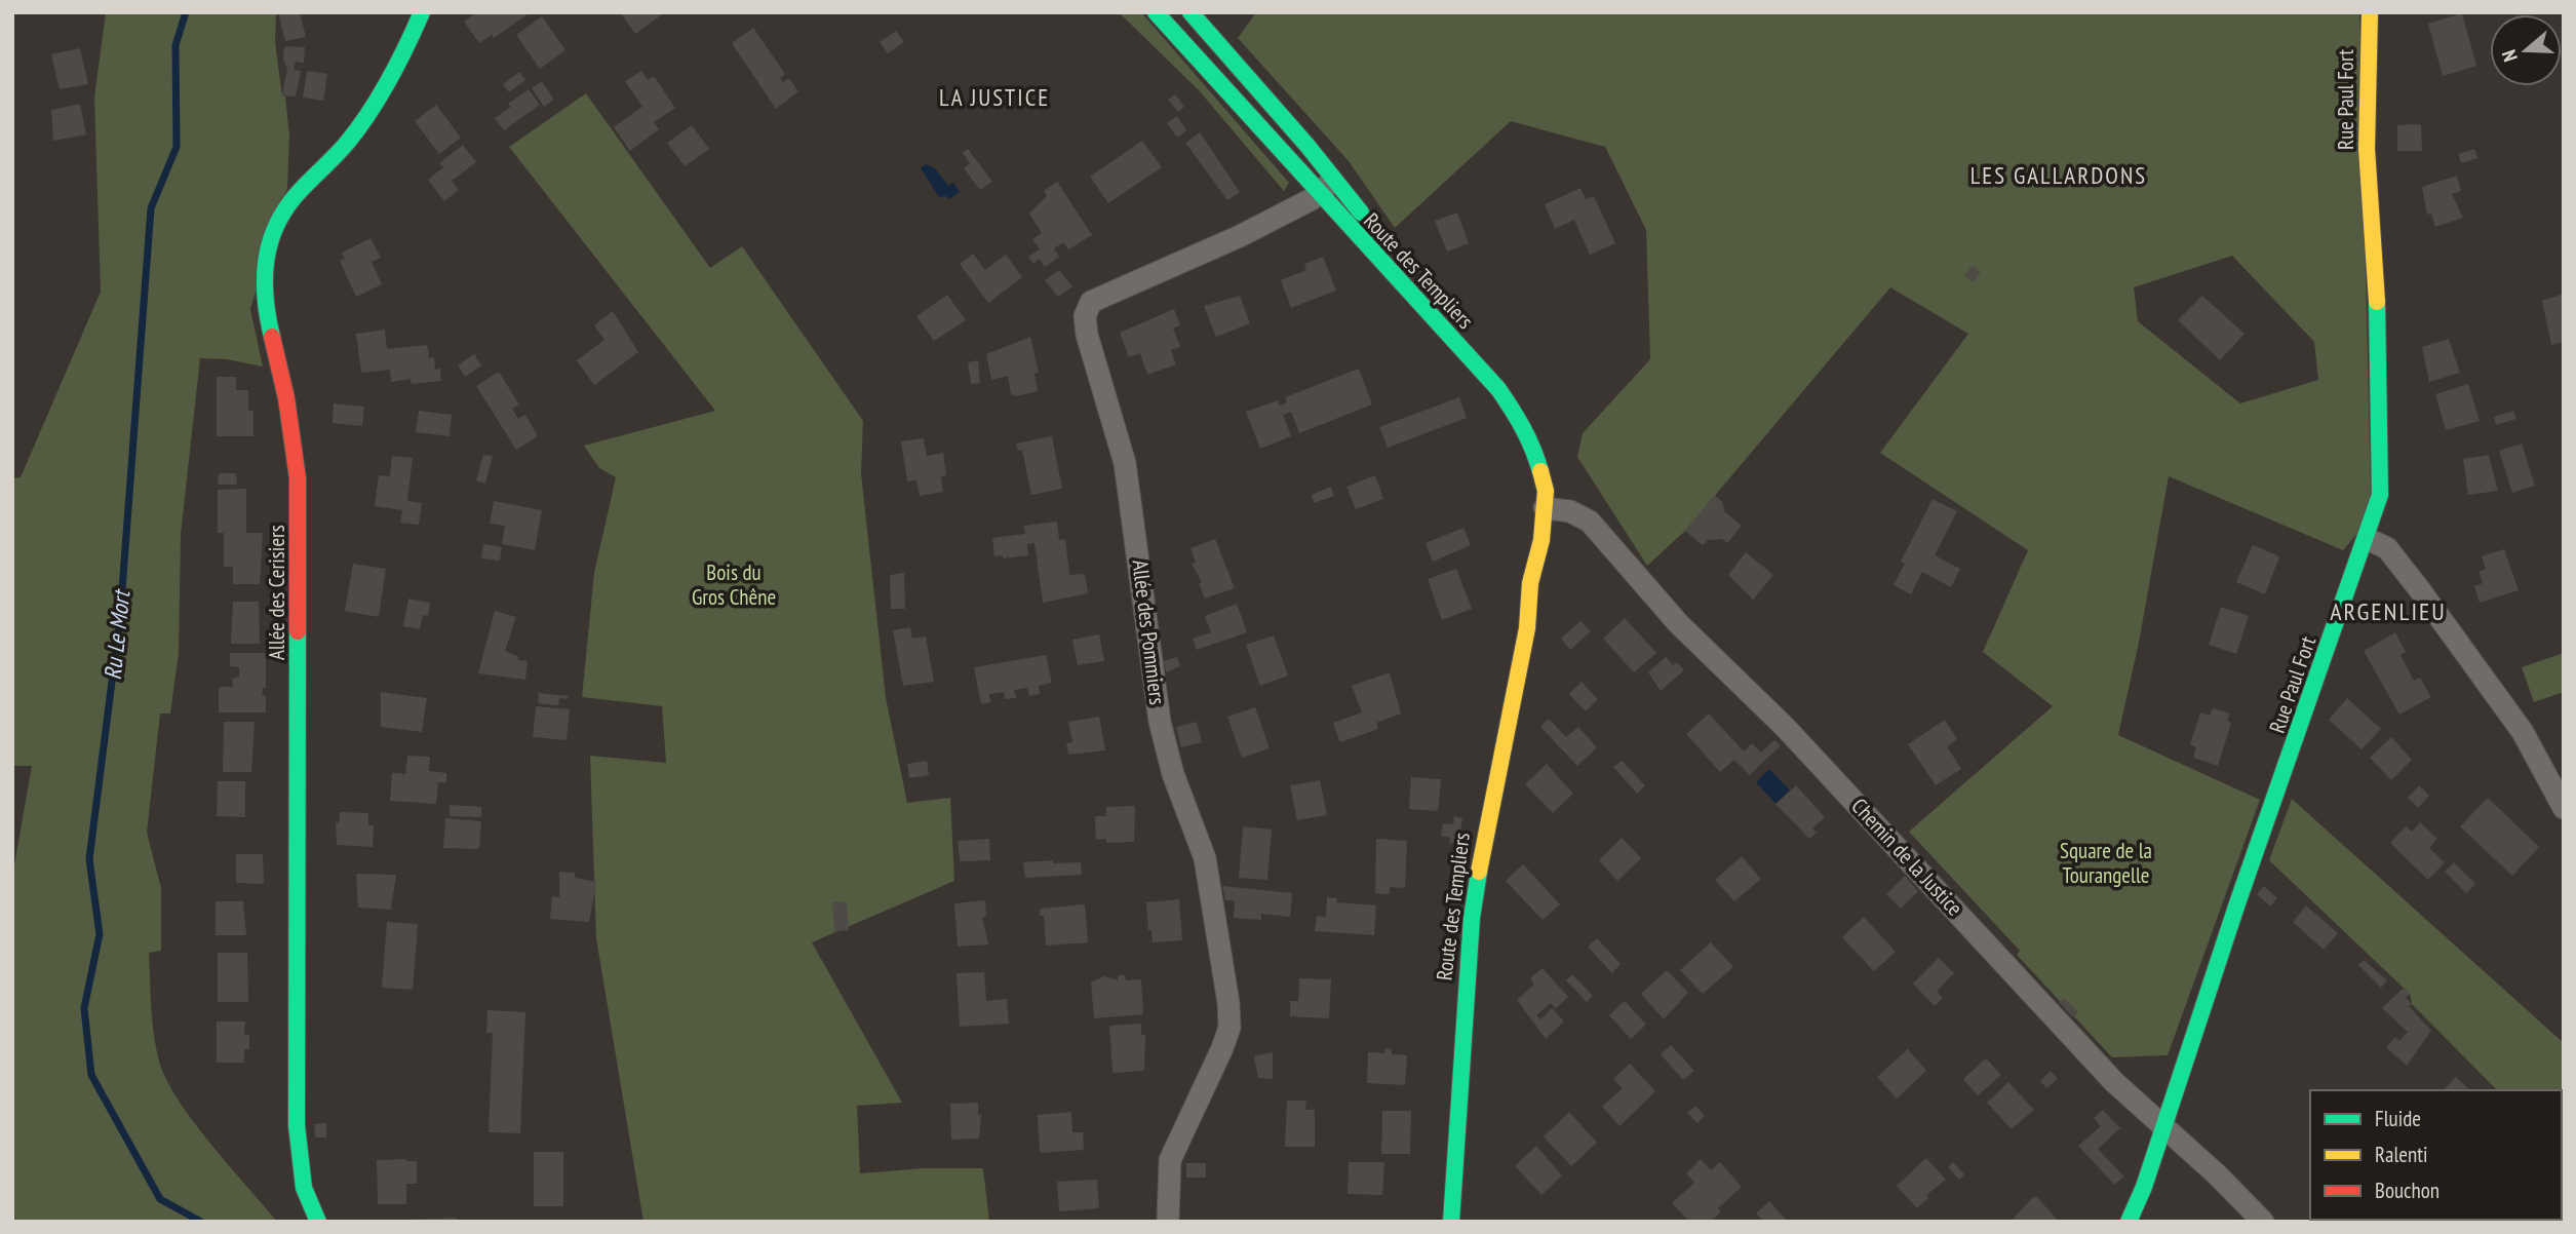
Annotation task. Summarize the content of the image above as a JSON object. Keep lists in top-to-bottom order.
{
  "streets": {
    "street": [
      "Rue Paul Fort",
      "Route des Templiers",
      "Allée des Cerisiers",
      "Allée des Pommiers",
      "Chemin de la Justice"
    ]
  },
  "crossings": [
    ["Rue Paul Fort", "Chemin de la Justice"],
    ["Route des Templiers", "Allée des Pommiers"],
    ["Route des Templiers", "Chemin de la Justice"]
  ],
  "districts": ["LA JUSTICE", "LES GALLARDONS", "ARGENLIEU"],
  "water": ["Ru Le Mort"],
  "parks": ["Bois du Gros Chêne", "Square de la Tourangelle"],
  "legend": ["Fluide", "Ralenti", "Bouchon"],
  "north": "left"
}
